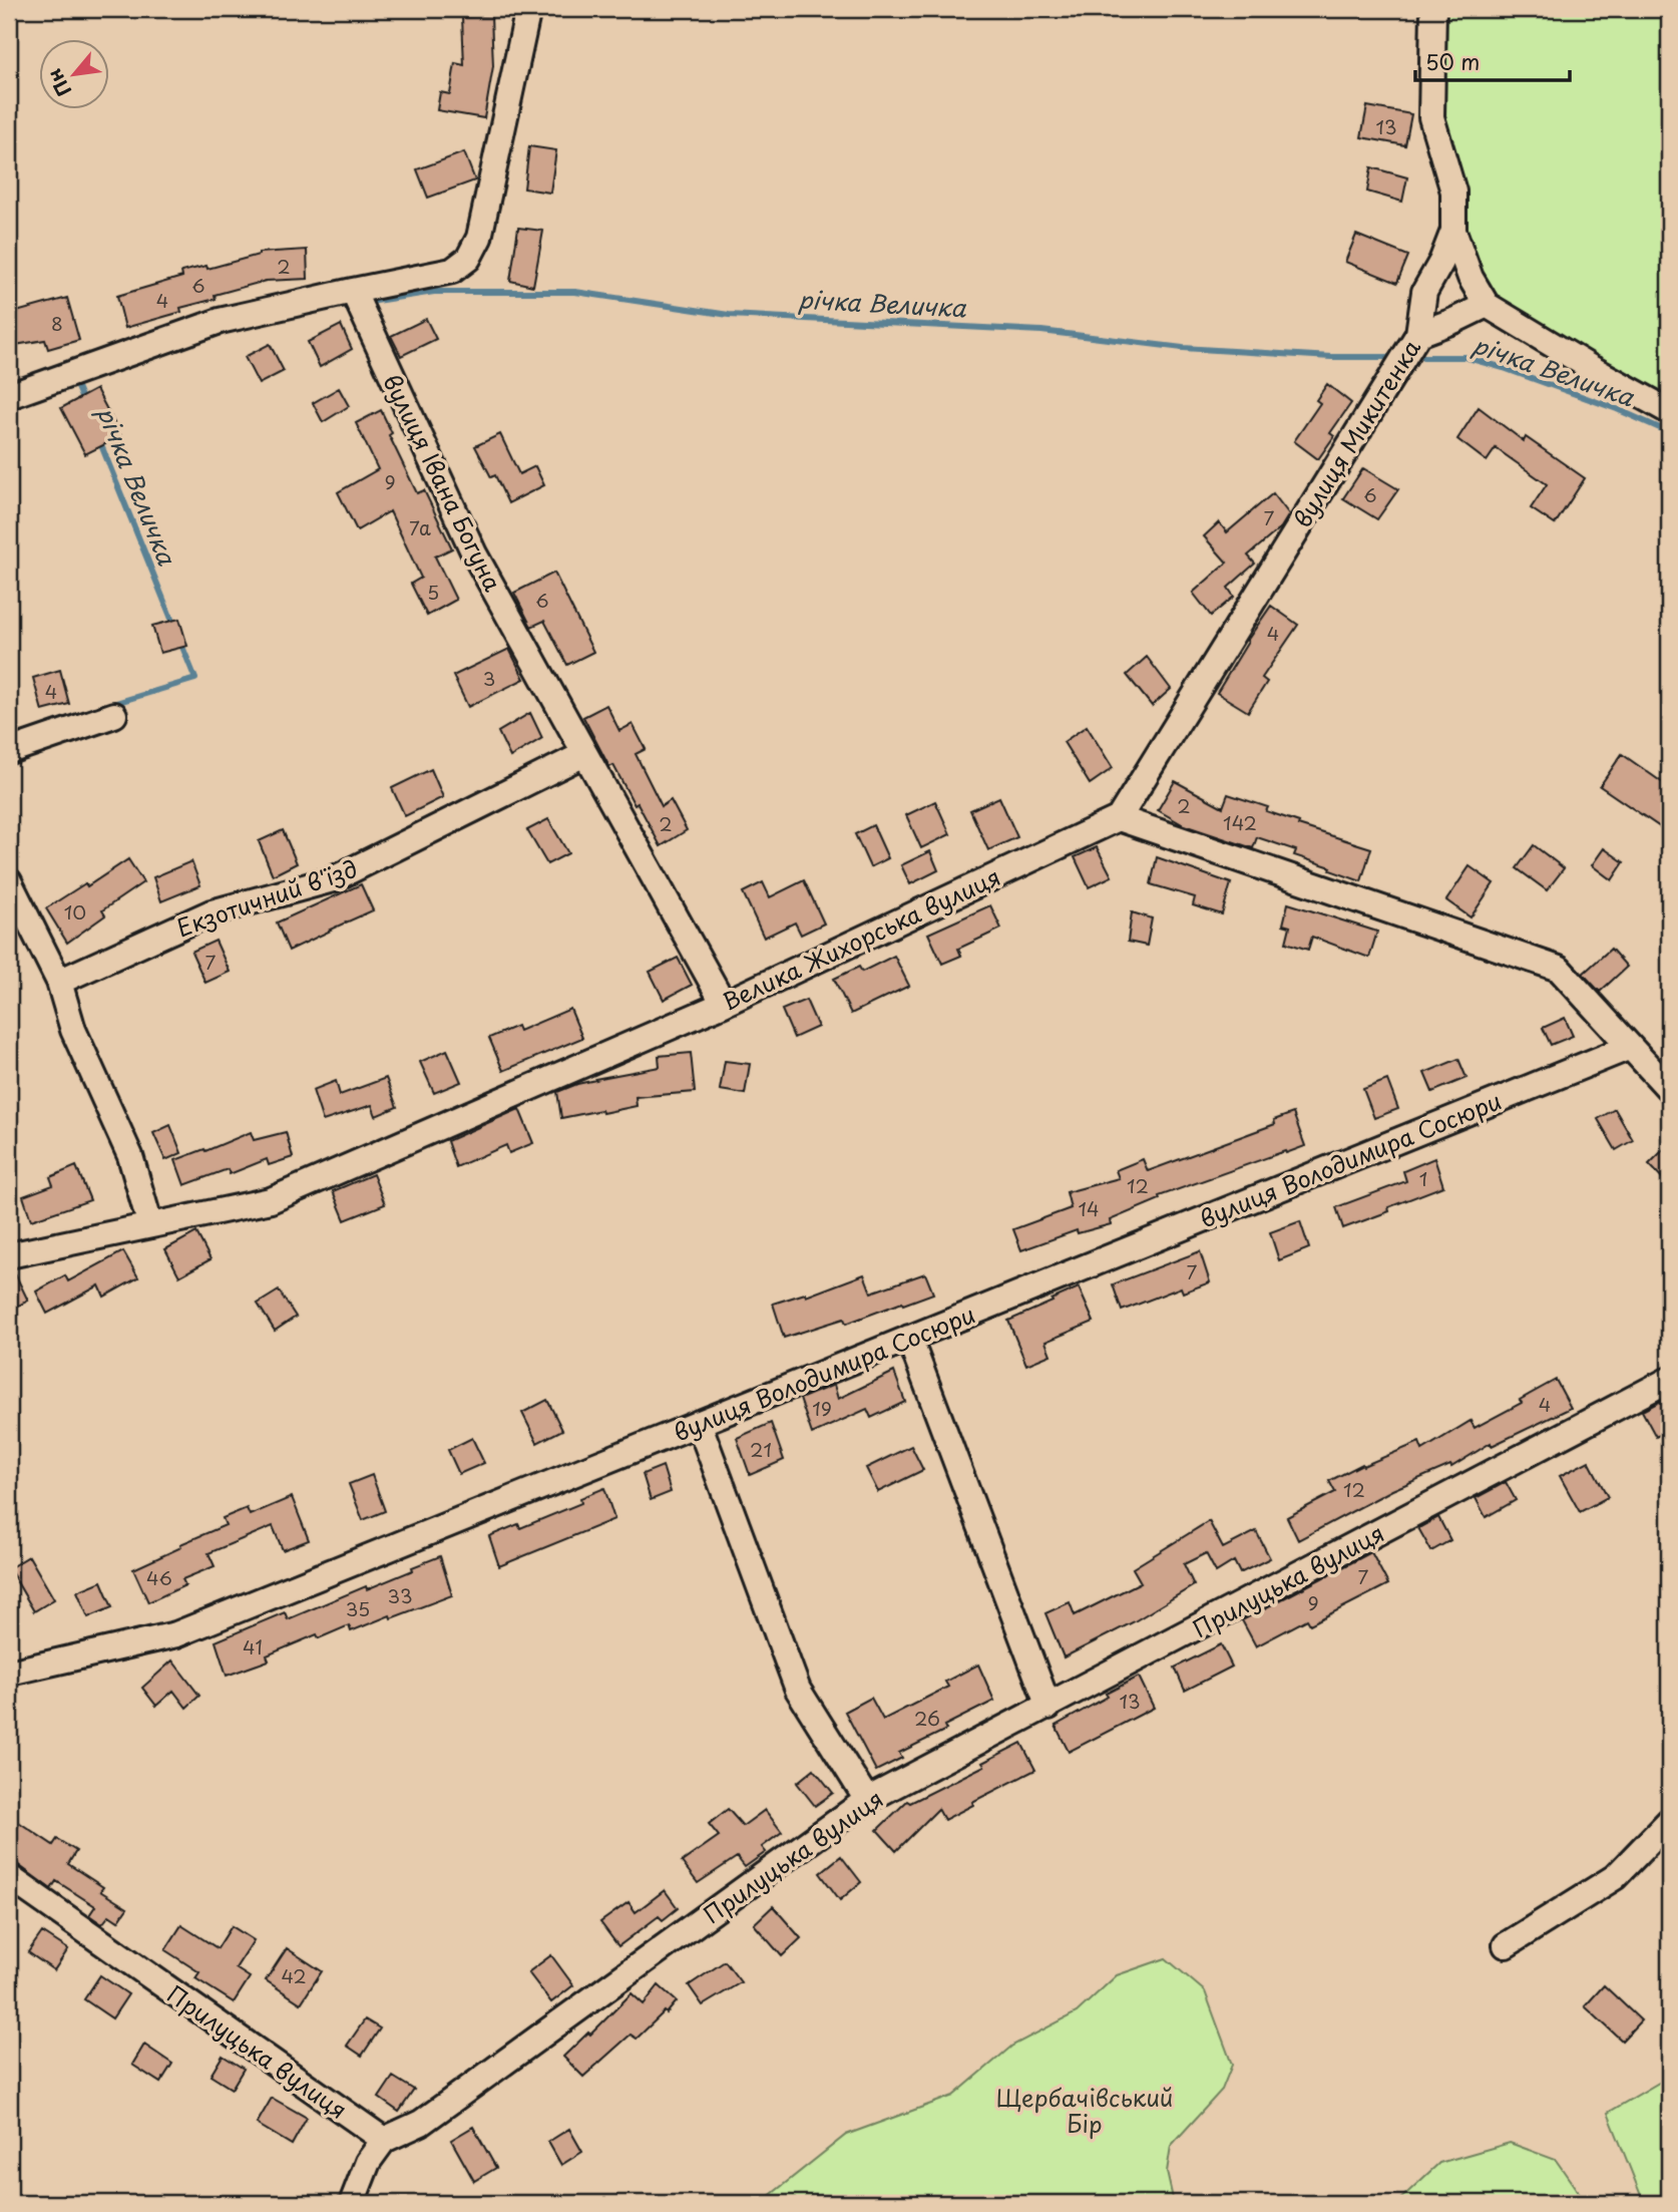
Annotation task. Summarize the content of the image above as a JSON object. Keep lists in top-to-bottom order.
{
  "streets": {
    "street": [
      "вулиця Микитенка",
      "вулиця Івана Богуна",
      "Екзотичний в'їзд",
      "Велика Жихорська вулиця",
      "вулиця Володимира Сосюри",
      "Прилуцька вулиця"
    ]
  },
  "crossings": [
    ["вулиця Микитенка", "Велика Жихорська вулиця"],
    ["вулиця Івана Богуна", "Екзотичний в'їзд"],
    ["вулиця Івана Богуна", "Велика Жихорська вулиця"]
  ],
  "water": ["річка Величка"],
  "parks": ["Щербачівський Бір"],
  "house_numbers": [
    "13",
    "2",
    "6",
    "4",
    "8",
    "9",
    "6",
    "7",
    "7а",
    "5",
    "6",
    "4",
    "3",
    "4",
    "2",
    "142",
    "2",
    "10",
    "7",
    "1",
    "12",
    "14",
    "7",
    "4",
    "19",
    "21",
    "12",
    "7",
    "46",
    "33",
    "9",
    "35",
    "41",
    "13",
    "26",
    "42"
  ],
  "scale_bar": "50 m",
  "north": "bottom left"
}
